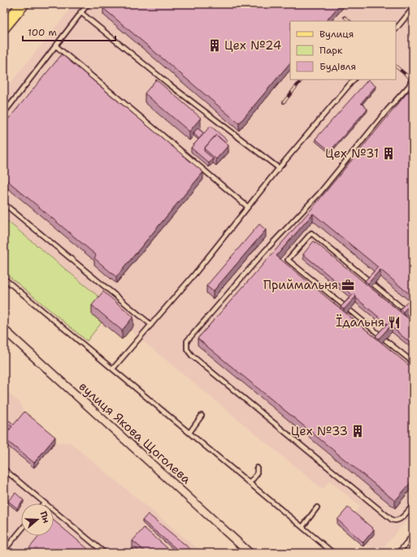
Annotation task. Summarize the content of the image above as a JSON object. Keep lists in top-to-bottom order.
{
  "streets": {
    "street": ["вулиця Якова Щоголева"]
  },
  "places": {
    "building": ["Цех №24", "Цех №31", "Цех №33"],
    "office": ["Приймальня"],
    "restaurant": ["Їдальня"]
  },
  "legend": ["Вулиця", "Парк", "Будівля"],
  "scale_bar": "100 m",
  "north": "right"
}
